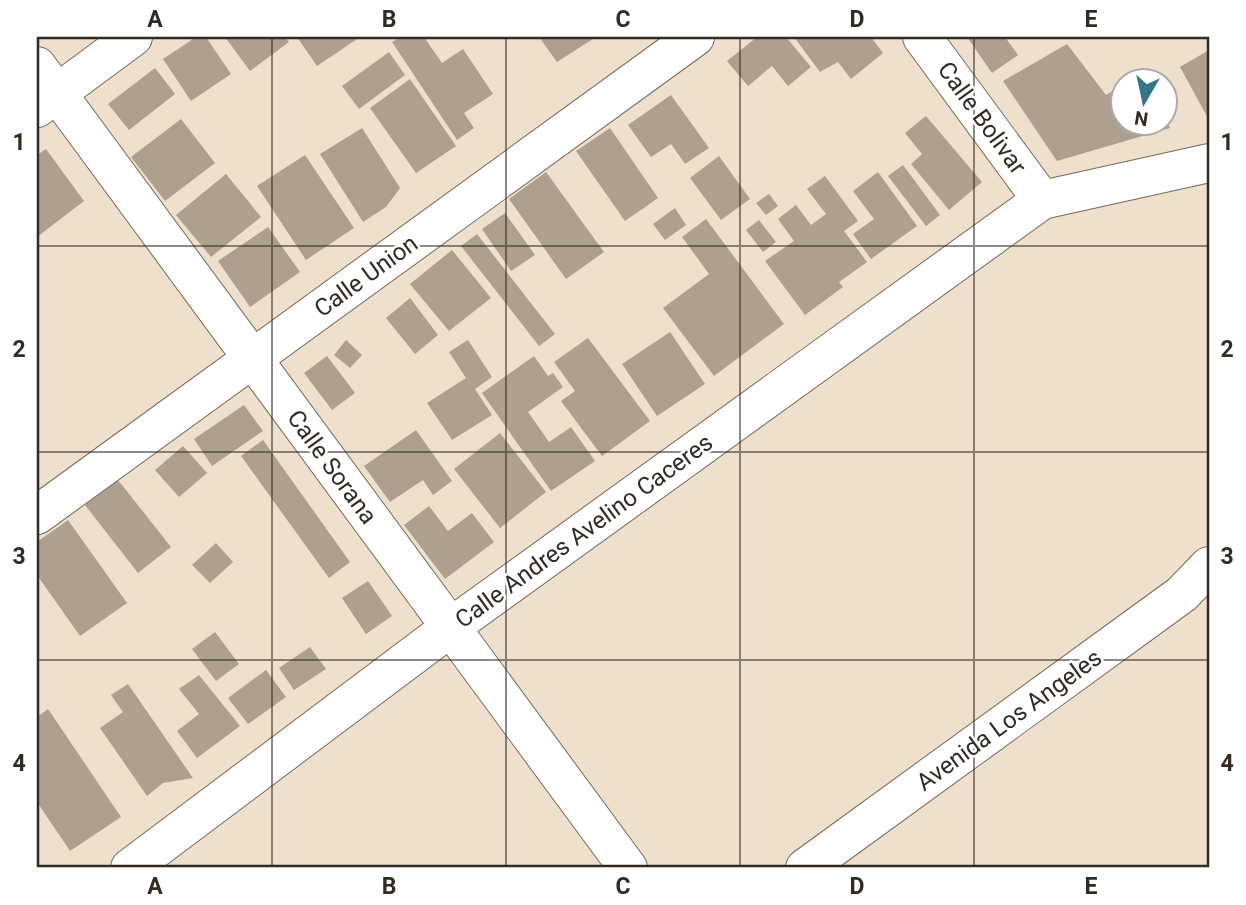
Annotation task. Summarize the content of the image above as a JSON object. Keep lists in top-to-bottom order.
{
  "streets": {
    "street": [
      "Calle Bolivar",
      "Calle Union",
      "Calle Sorana",
      "Calle Andres Avelino Caceres",
      "Avenida Los Angeles"
    ]
  },
  "crossings": [
    ["Calle Bolivar", "Calle Andres Avelino Caceres"],
    ["Calle Union", "Calle Sorana"],
    ["Calle Sorana", "Calle Andres Avelino Caceres"]
  ],
  "north": "bottom",
  "grid": {
    "columns": [
      "A",
      "B",
      "C",
      "D",
      "E"
    ],
    "rows": [
      "1",
      "2",
      "3",
      "4"
    ]
  }
}
